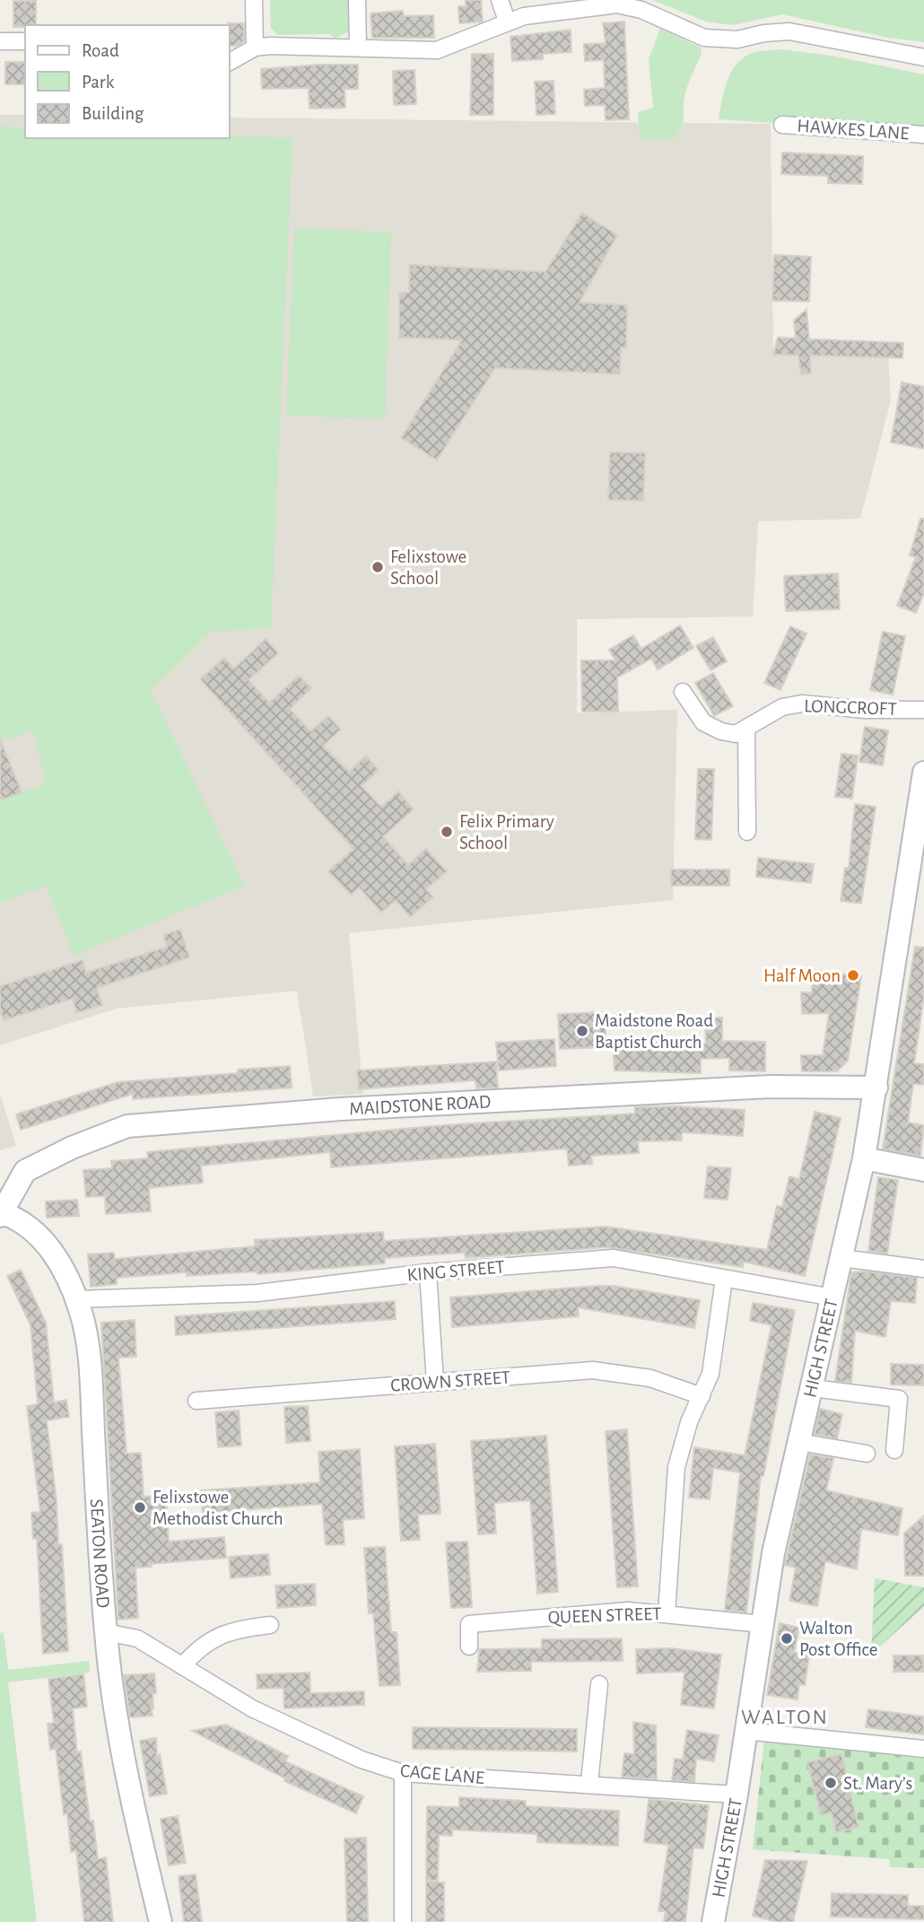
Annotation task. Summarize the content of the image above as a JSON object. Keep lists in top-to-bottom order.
{
  "streets": {
    "street": [
      "HAWKES LANE",
      "LONGCROFT",
      "MAIDSTONE ROAD",
      "KING STREET",
      "HIGH STREET",
      "CROWN STREET",
      "SEATON ROAD",
      "QUEEN STREET",
      "CAGE LANE"
    ]
  },
  "crossings": [
    ["MAIDSTONE ROAD", "HIGH STREET"],
    ["MAIDSTONE ROAD", "SEATON ROAD"],
    ["KING STREET", "HIGH STREET"],
    ["KING STREET", "SEATON ROAD"],
    ["HIGH STREET", "QUEEN STREET"],
    ["HIGH STREET", "CAGE LANE"],
    ["SEATON ROAD", "CAGE LANE"]
  ],
  "districts": ["WALTON"],
  "places": [
    "Felixstowe School",
    "Felix Primary School",
    "Half Moon",
    "Maidstone Road Baptist Church",
    "Felixstowe Methodist Church",
    "Walton Post Office",
    "St. Mary’s"
  ],
  "legend": ["Road", "Park", "Building"]
}
